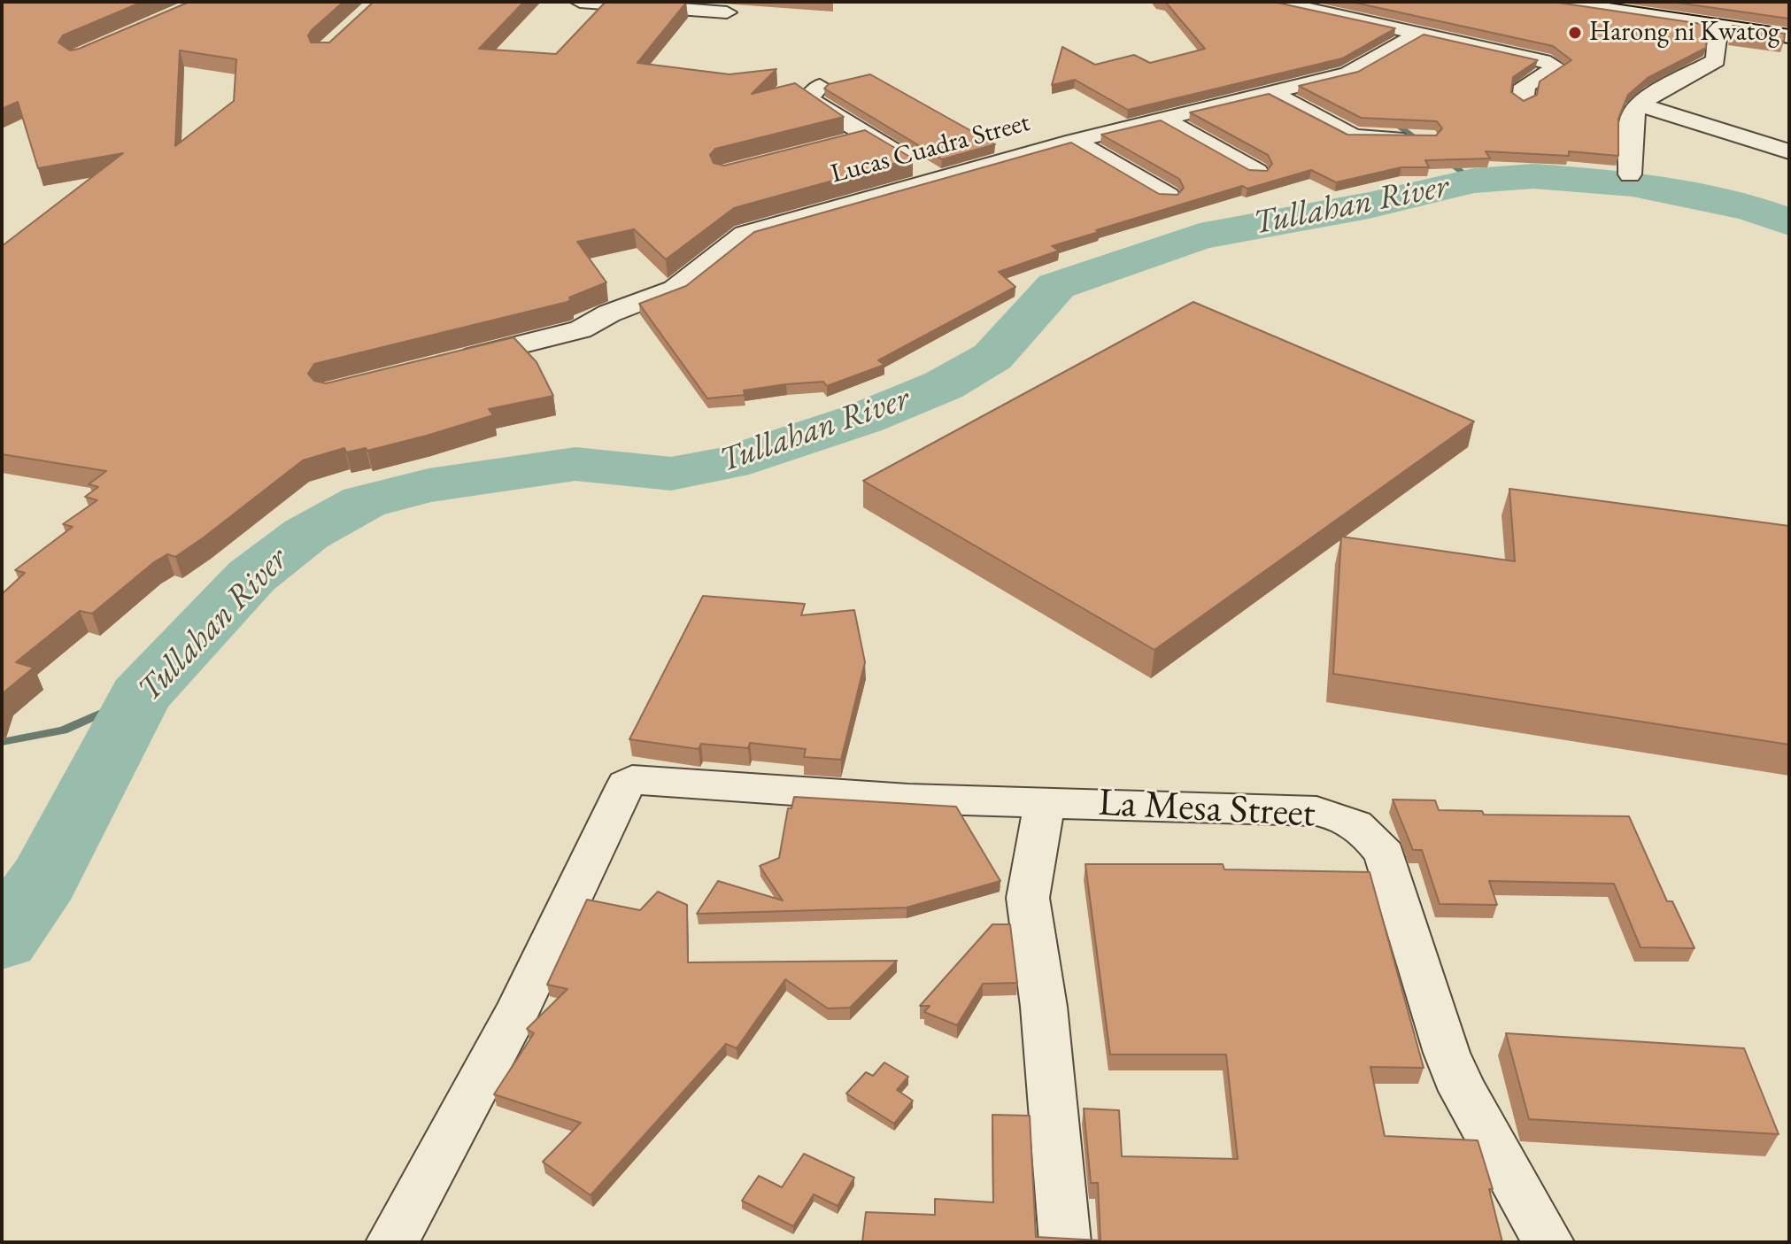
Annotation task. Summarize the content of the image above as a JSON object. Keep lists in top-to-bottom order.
{
  "streets": {
    "street": ["Lucas Cuadra Street", "La Mesa Street"]
  },
  "water": ["Tullahan River"],
  "places": ["Harong ni Kwatog"]
}
